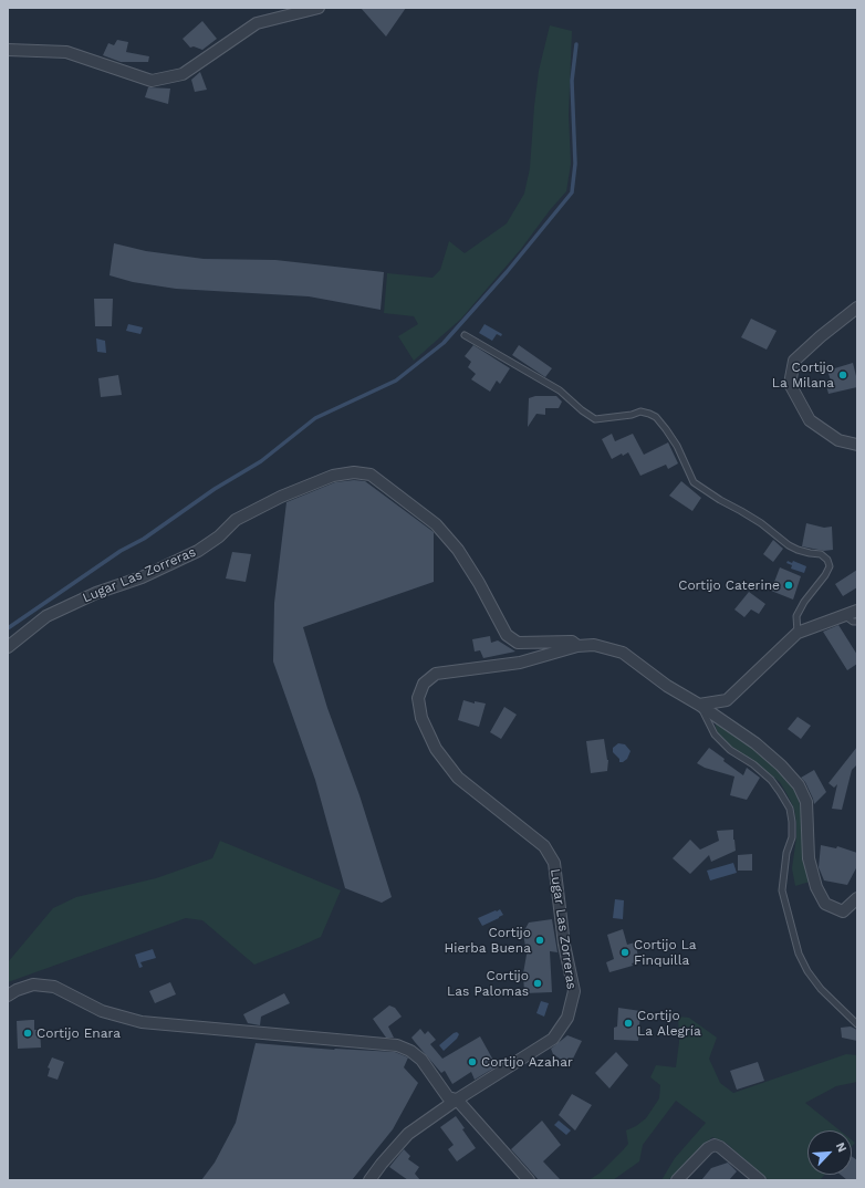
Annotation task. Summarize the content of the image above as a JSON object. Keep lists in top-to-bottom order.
{
  "streets": {
    "street": ["Lugar Las Zorreras"]
  },
  "places": [
    "Cortijo La Milana",
    "Cortijo Caterine",
    "Cortijo Hierba Buena",
    "Cortijo La Finquilla",
    "Cortijo Las Palomas",
    "Cortijo La Alegría",
    "Cortijo Enara",
    "Cortijo Azahar"
  ],
  "north": "top right"
}
